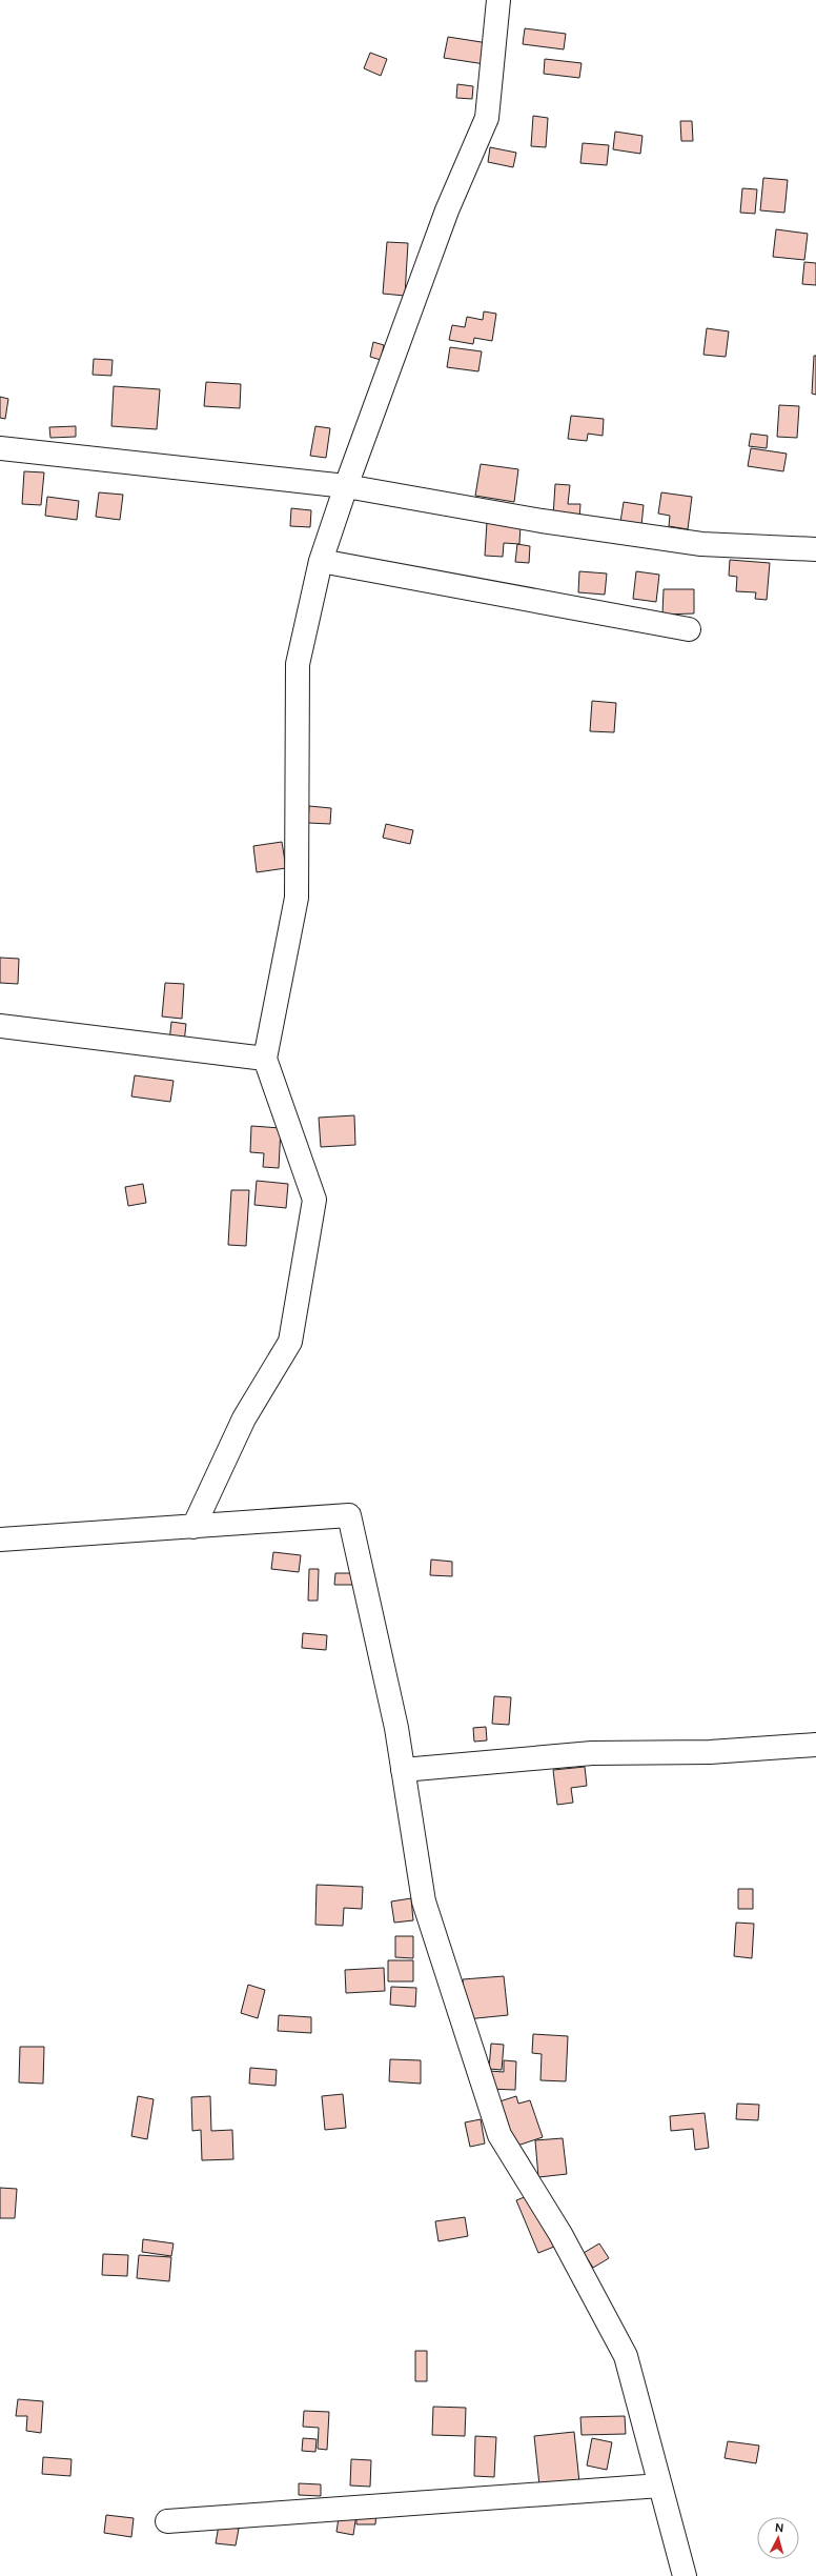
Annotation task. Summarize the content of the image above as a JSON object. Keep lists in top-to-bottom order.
{
  "north": "top"
}
